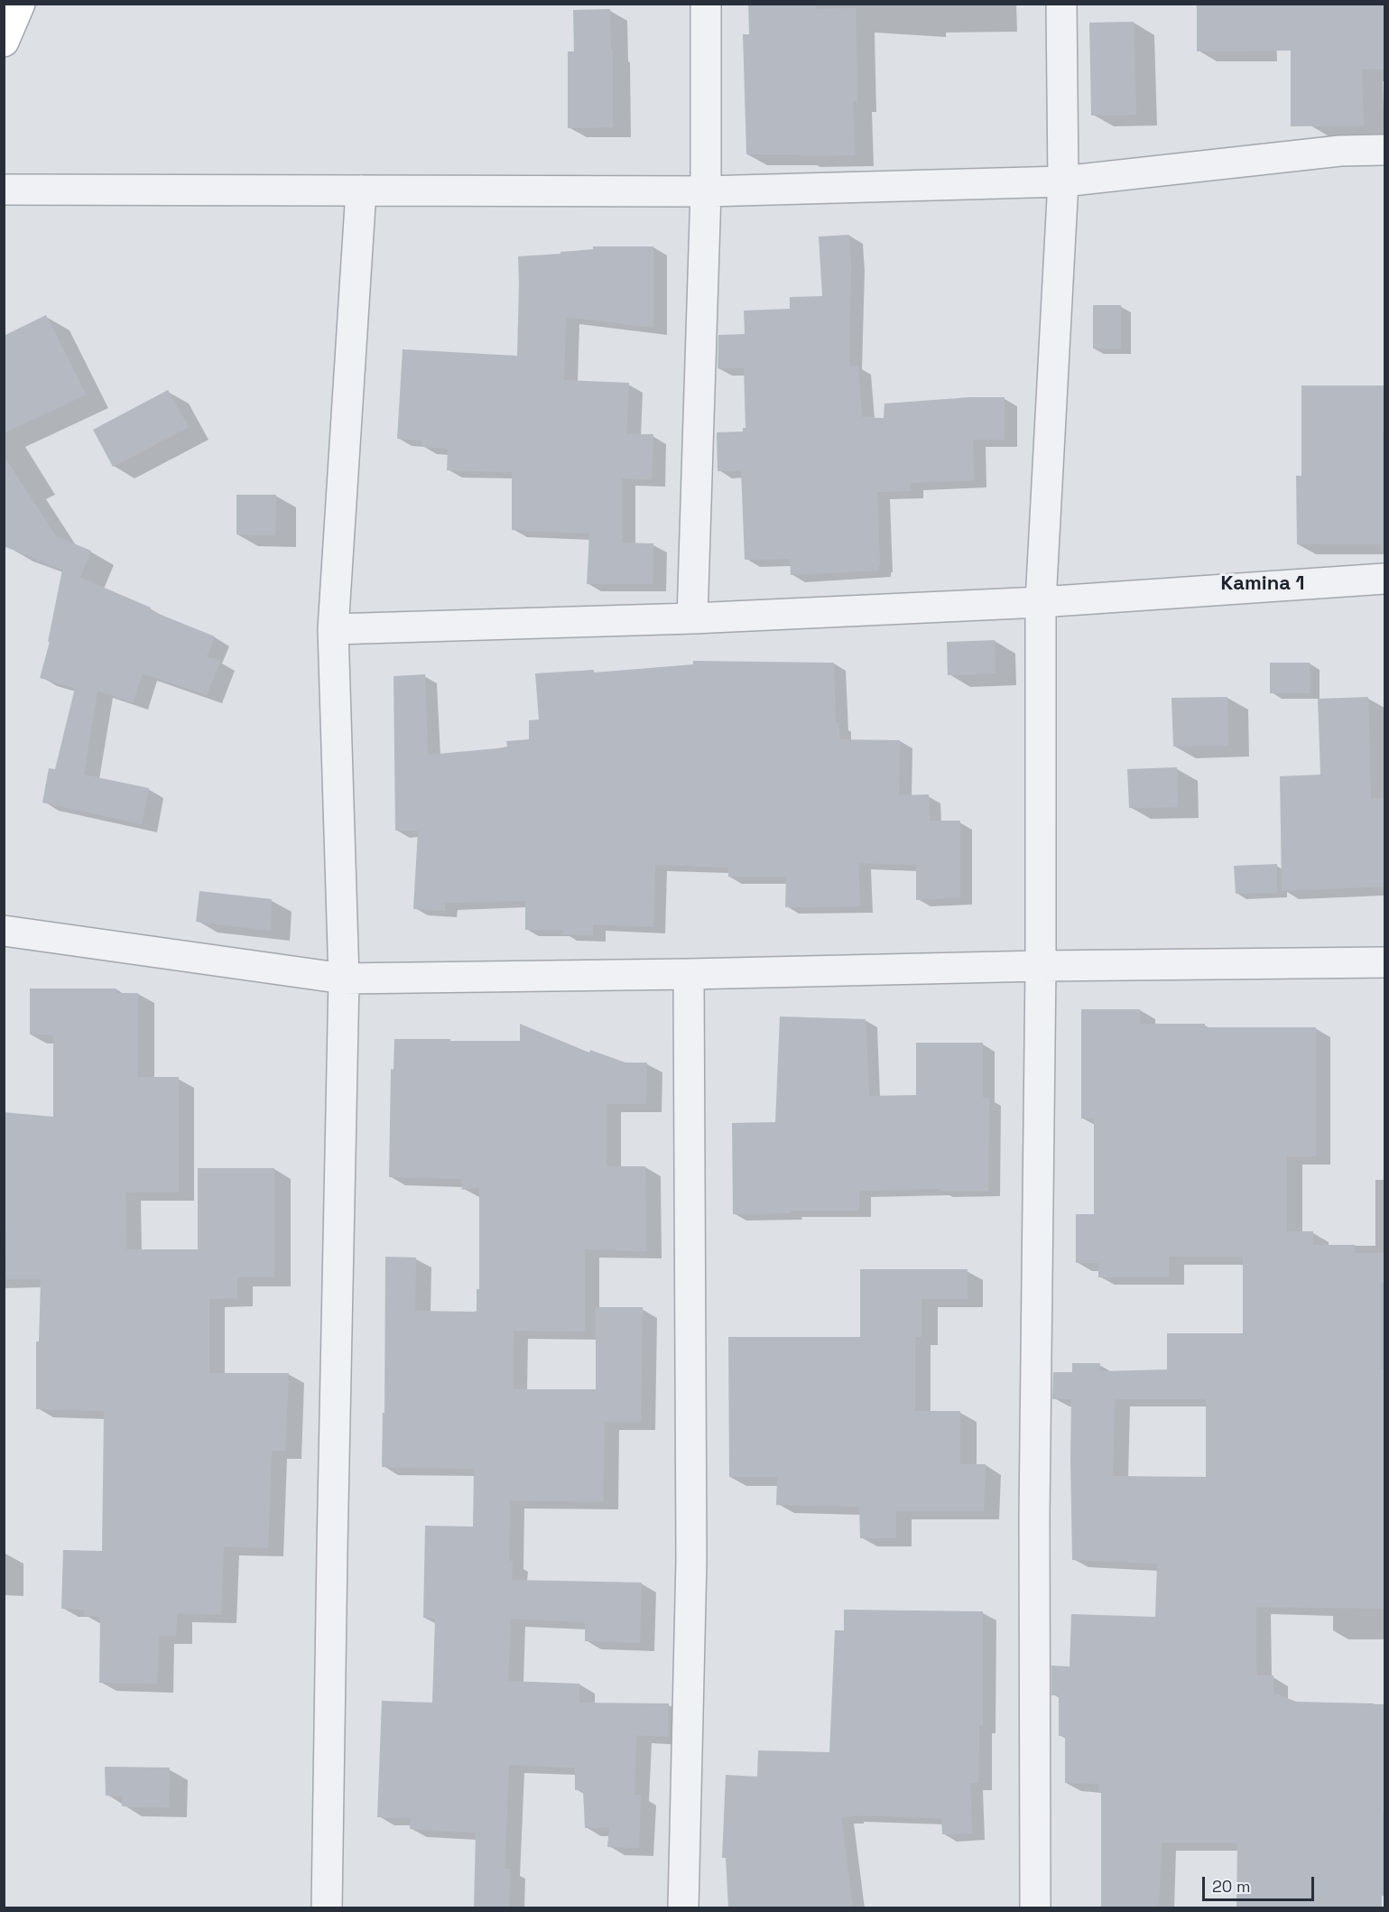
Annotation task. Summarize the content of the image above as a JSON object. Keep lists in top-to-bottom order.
{
  "districts": ["Kamina 1"],
  "scale_bar": "20 m"
}
